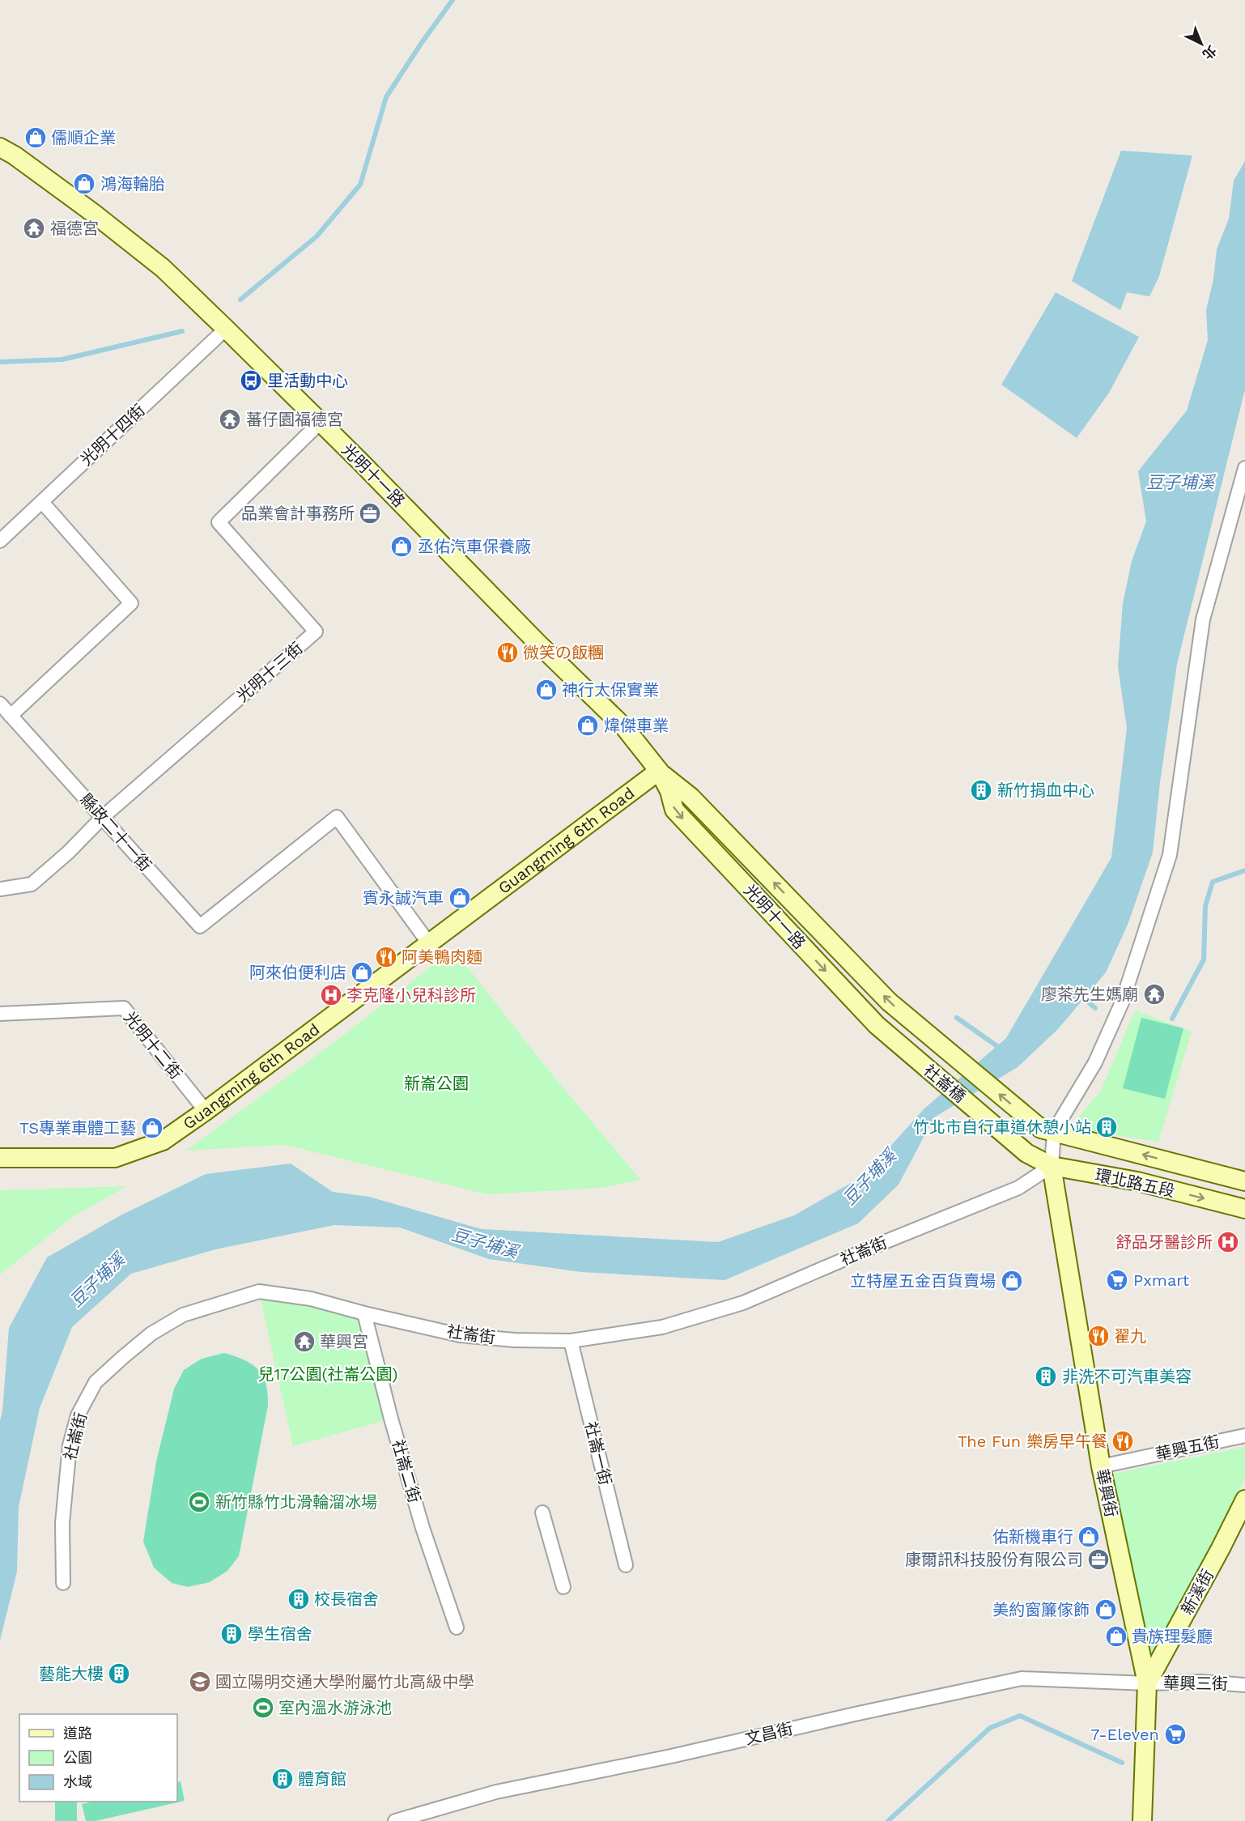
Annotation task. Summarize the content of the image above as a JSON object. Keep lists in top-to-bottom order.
{
  "streets": {
    "street": [
      "光明十四街",
      "光明十一路",
      "光明十三街",
      "縣政二十一街",
      "Guangming 6th Road",
      "光明十二街",
      "社崙橋",
      "環北路五段",
      "社崙街",
      "華興五街",
      "社崙一街",
      "社崙二街",
      "華興街",
      "新溪街",
      "華興三街",
      "文昌街"
    ]
  },
  "crossings": [
    ["光明十四街", "光明十一路"],
    ["光明十一路", "光明十三街"],
    ["光明十一路", "Guangming 6th Road"],
    ["光明十一路", "社崙橋"],
    ["光明十三街", "縣政二十一街"],
    ["縣政二十一街", "Guangming 6th Road"],
    ["Guangming 6th Road", "光明十二街"],
    ["社崙橋", "環北路五段"],
    ["環北路五段", "社崙街"],
    ["環北路五段", "華興街"],
    ["社崙街", "社崙一街"],
    ["社崙街", "社崙二街"],
    ["社崙街", "華興街"],
    ["華興五街", "華興街"],
    ["華興街", "新溪街"],
    ["華興街", "華興三街"],
    ["華興街", "文昌街"],
    ["新溪街", "華興三街"],
    ["新溪街", "文昌街"],
    ["華興三街", "文昌街"]
  ],
  "water": ["豆子埔溪"],
  "parks": ["新崙公園", "兒17公園(社崙公園)"],
  "places": {
    "shop": [
      "儒順企業",
      "鴻海輪胎",
      "丞佑汽車保養廠",
      "神行太保實業",
      "煒傑車業",
      "賓永誠汽車",
      "阿來伯便利店",
      "TS專業車體工藝",
      "立特屋五金百貨賣場",
      "佑新機車行",
      "美約窗簾傢飾",
      "貴族理髮廳"
    ],
    "temple": [
      "福德宮",
      "蕃仔園福德宮",
      "廖茶先生媽廟",
      "華興宮"
    ],
    "bus stop": ["里活動中心"],
    "office": ["品業會計事務所", "康爾訊科技股份有限公司"],
    "restaurant": [
      "微笑の飯糰",
      "阿美鴨肉麵",
      "翟九",
      "The Fun 樂房早午餐"
    ],
    "building": [
      "新竹捐血中心",
      "竹北市自行車道休憩小站",
      "非洗不可汽車美容",
      "校長宿舍",
      "學生宿舍",
      "藝能大樓",
      "體育館"
    ],
    "hospital": ["李克隆小兒科診所", "舒品牙醫診所"],
    "supermarket": ["Pxmart", "7-Eleven"],
    "sports": ["新竹縣竹北滑輪溜冰場", "室內溫水游泳池"],
    "school or university": ["國立陽明交通大學附屬竹北高級中學"]
  },
  "legend": ["道路", "公園", "水域"],
  "north": "bottom right"
}
